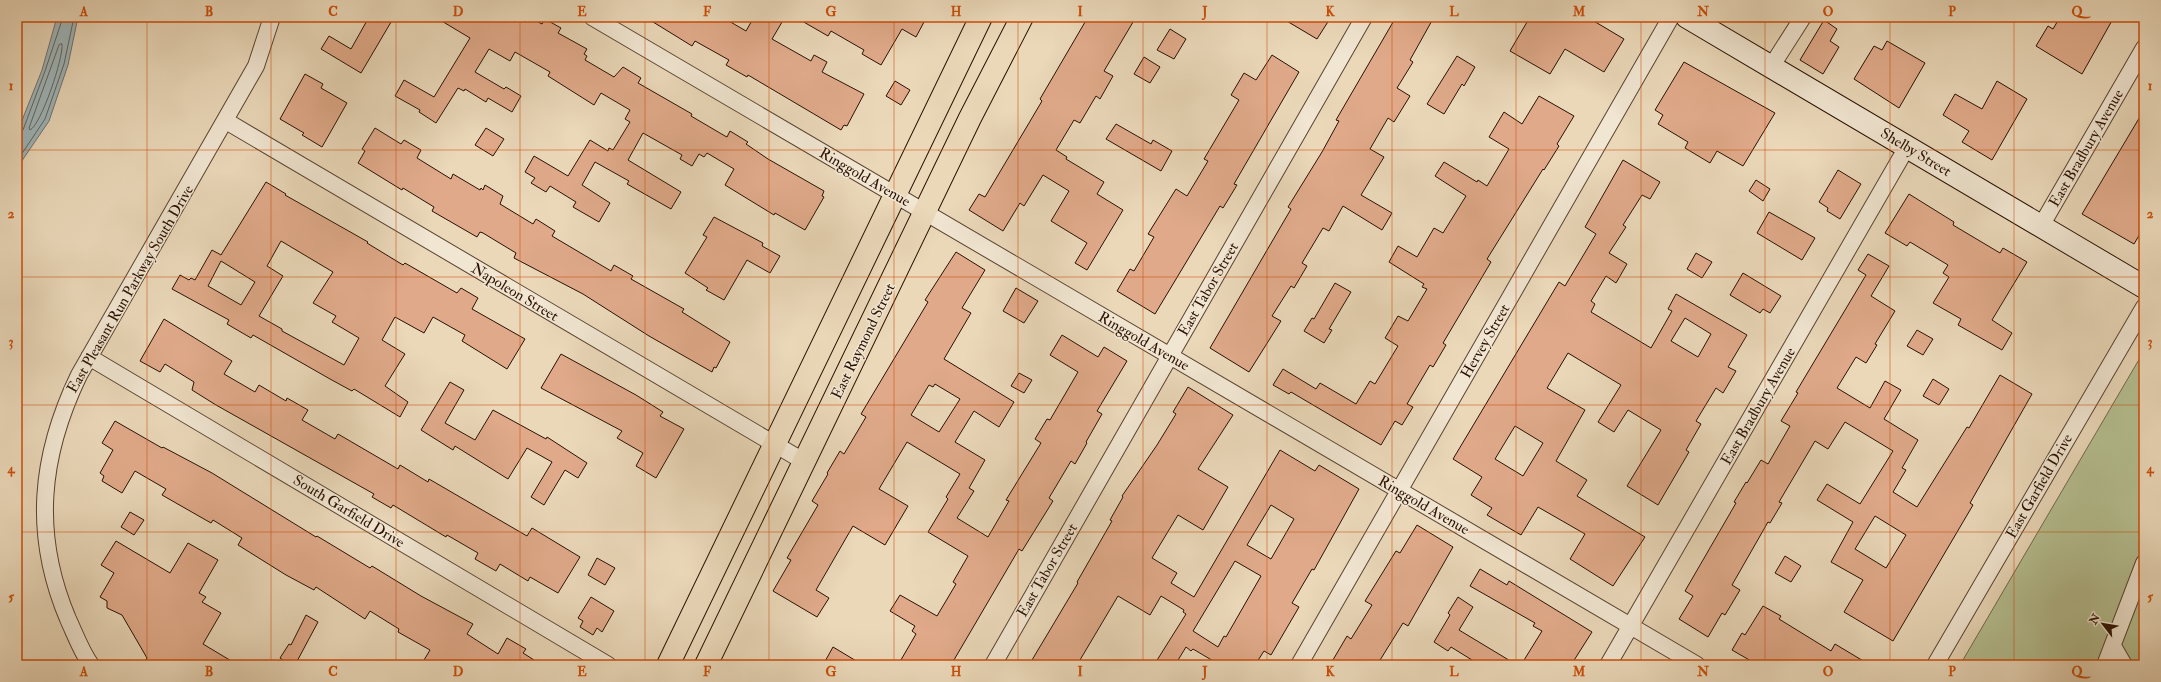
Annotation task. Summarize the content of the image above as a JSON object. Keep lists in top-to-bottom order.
{
  "streets": {
    "main road": ["Shelby Street", "East Raymond Street"],
    "street": [
      "East Bradbury Avenue",
      "Ringgold Avenue",
      "East Pleasant Run Parkway South Drive",
      "East Tabor Street",
      "Napoleon Street",
      "Hervey Street",
      "East Garfield Drive",
      "South Garfield Drive"
    ]
  },
  "crossings": [
    ["East Bradbury Avenue", "Shelby Street"],
    ["East Bradbury Avenue", "Ringgold Avenue"],
    ["Ringgold Avenue", "East Tabor Street"],
    ["Ringgold Avenue", "East Raymond Street"],
    ["Ringgold Avenue", "Hervey Street"],
    ["East Pleasant Run Parkway South Drive", "Napoleon Street"],
    ["East Pleasant Run Parkway South Drive", "South Garfield Drive"],
    ["Napoleon Street", "East Raymond Street"]
  ],
  "north": "top left",
  "grid": {
    "columns": [
      "A",
      "B",
      "C",
      "D",
      "E",
      "F",
      "G",
      "H",
      "I",
      "J",
      "K",
      "L",
      "M",
      "N",
      "O",
      "P",
      "Q"
    ],
    "rows": [
      "1",
      "2",
      "3",
      "4",
      "5"
    ]
  }
}
